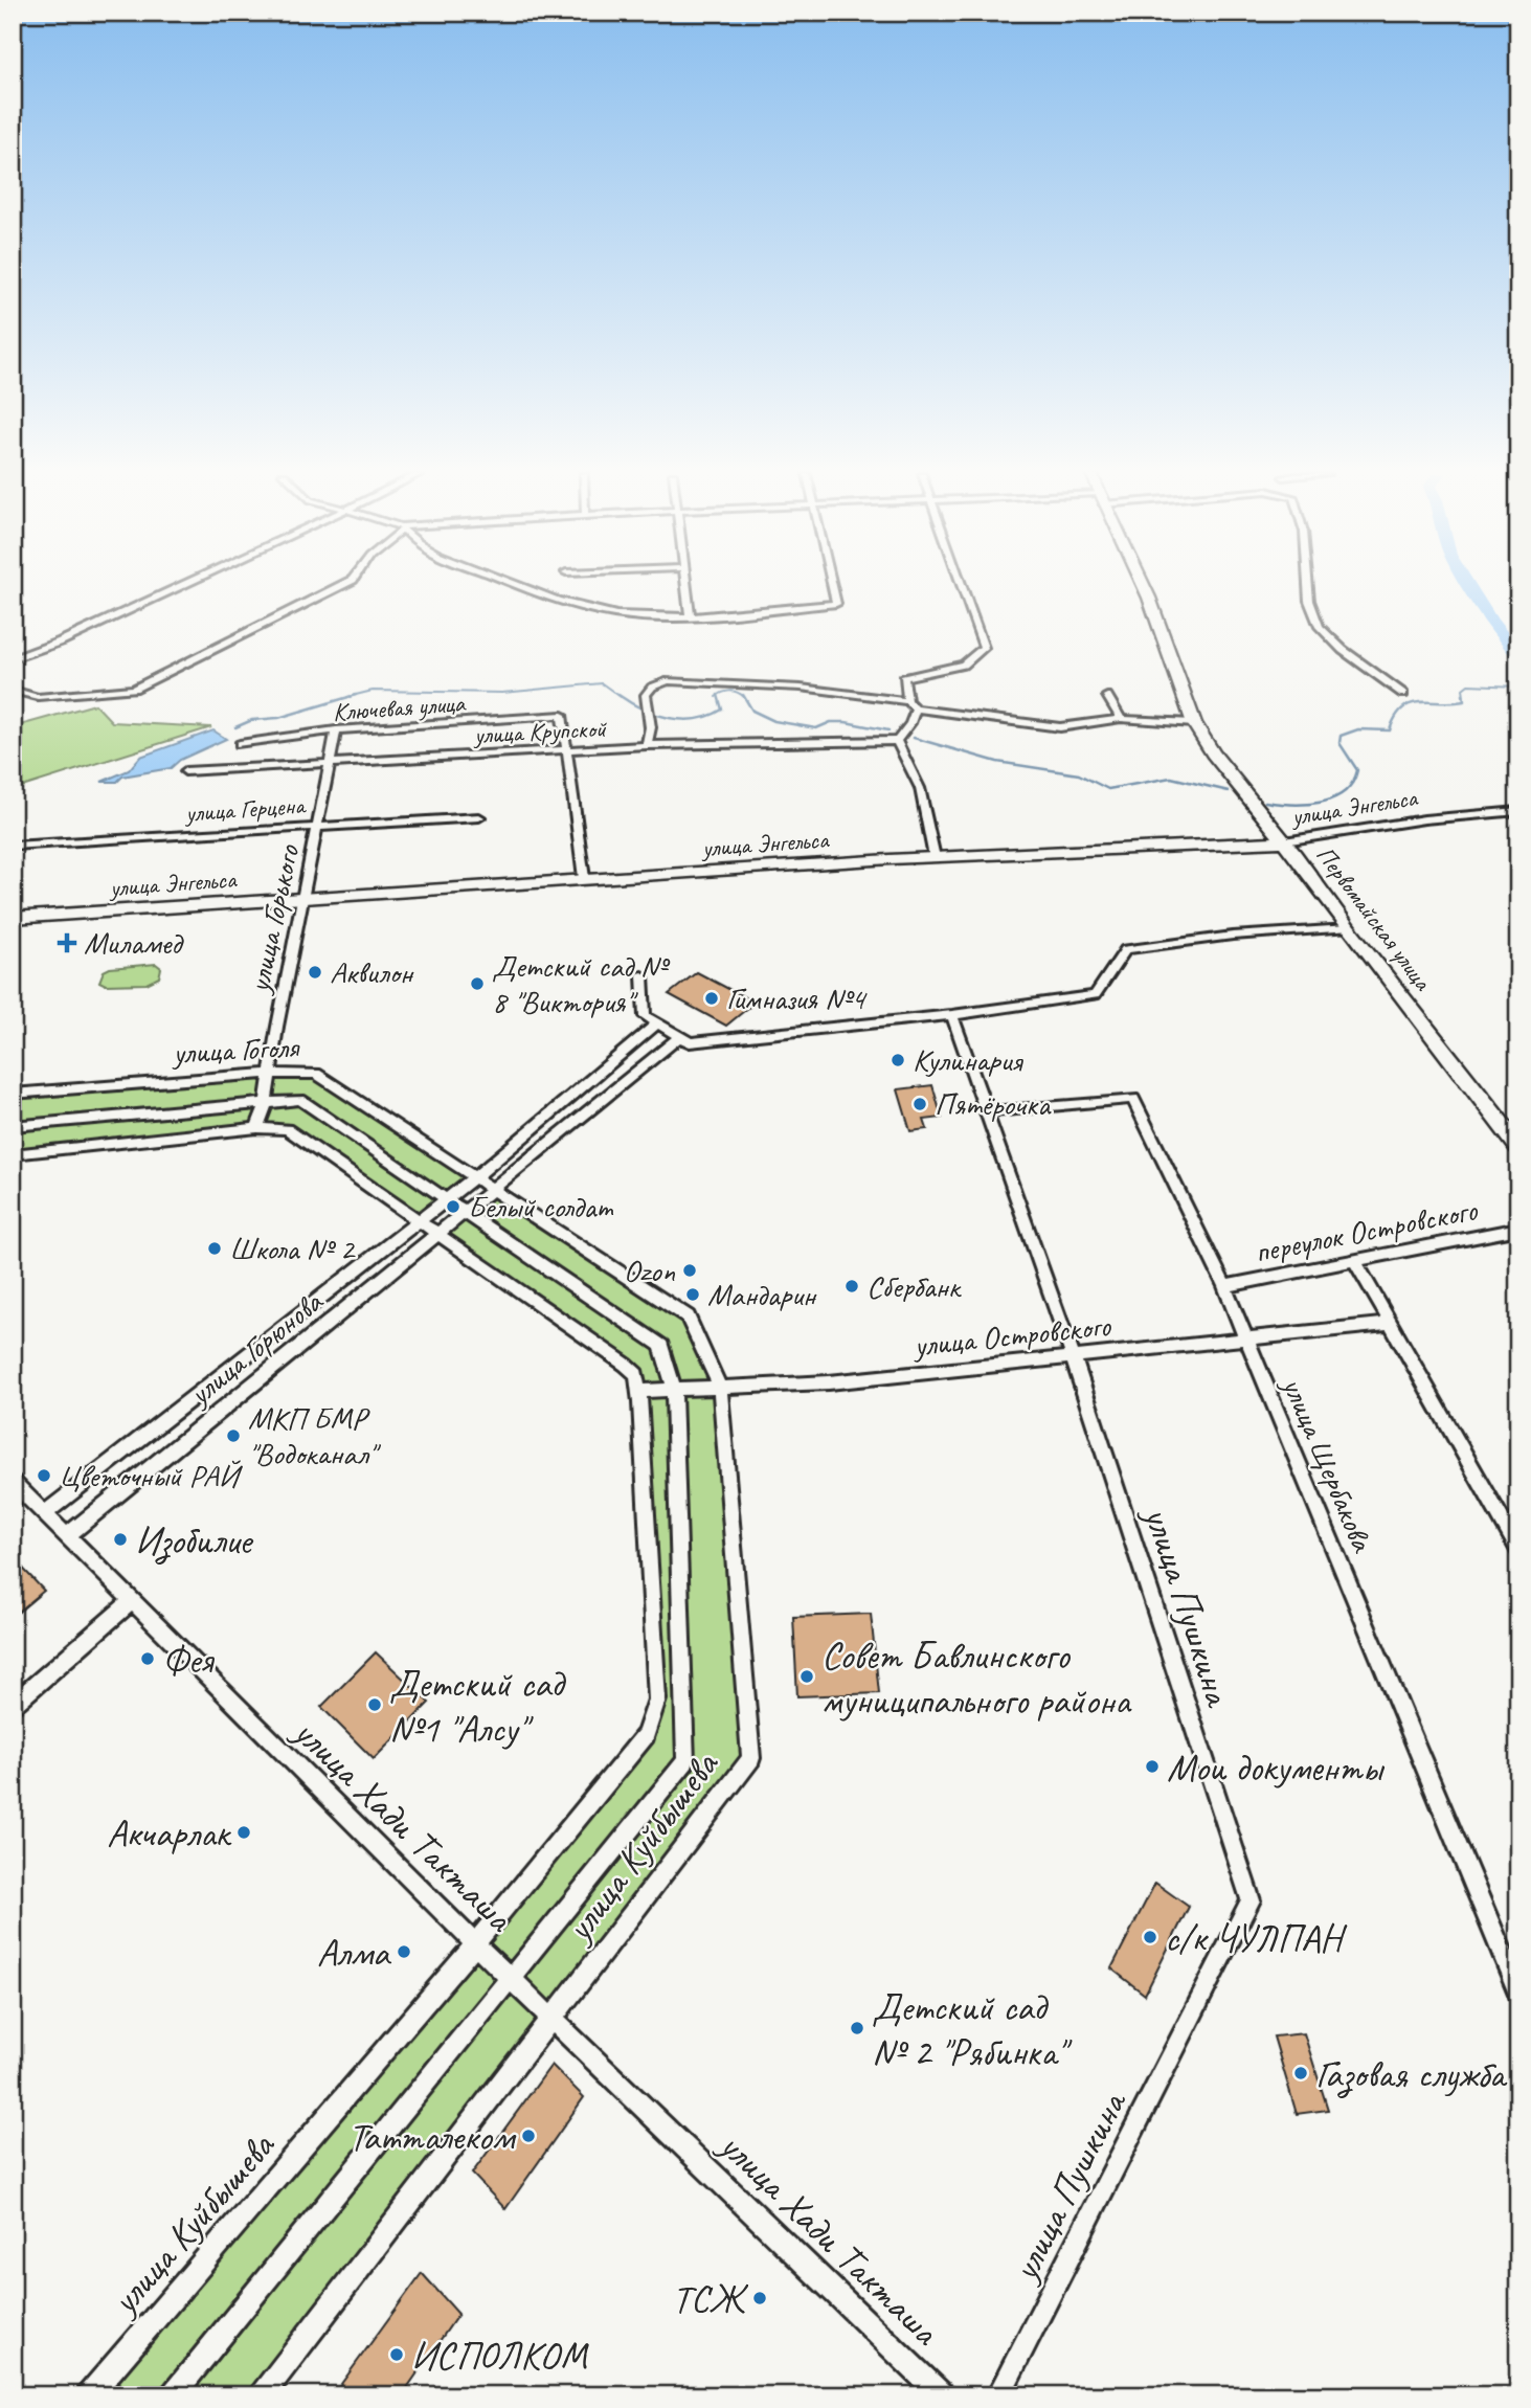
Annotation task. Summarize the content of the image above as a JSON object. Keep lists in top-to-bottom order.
{
  "streets": {
    "street": [
      "Ключевая улица",
      "улица Крупской",
      "улица Энгельса",
      "улица Герцена",
      "Первомайская улица",
      "улица Горького",
      "улица Гоголя",
      "переулок Островского",
      "улица Островского",
      "улица Горюнова",
      "улица Щербакова",
      "улица Пушкина",
      "улица Хади Такташа",
      "улица Куйбышева"
    ]
  },
  "crossings": [
    ["Ключевая улица", "улица Крупской"],
    ["Ключевая улица", "улица Горького"],
    ["улица Крупской", "улица Горького"],
    ["улица Энгельса", "Первомайская улица"],
    ["улица Энгельса", "улица Горького"],
    ["улица Герцена", "улица Горького"],
    ["улица Горького", "улица Гоголя"],
    ["улица Гоголя", "улица Горюнова"],
    ["улица Гоголя", "улица Куйбышева"],
    ["переулок Островского", "улица Щербакова"],
    ["улица Островского", "улица Щербакова"],
    ["улица Островского", "улица Пушкина"],
    ["улица Островского", "улица Куйбышева"],
    ["улица Горюнова", "улица Хади Такташа"],
    ["улица Горюнова", "улица Куйбышева"],
    ["улица Щербакова", "улица Пушкина"],
    ["улица Хади Такташа", "улица Куйбышева"]
  ],
  "places": {
    "health": ["Миламед"],
    "other": [
      "Аквилон",
      "Детский сад № 8 \"Виктория\"",
      "Гимназия №4",
      "Кулинария",
      "Пятёрочка",
      "Белый солдат",
      "Школа № 2",
      "Ozon",
      "Сбербанк",
      "Мандарин",
      "МКП БМР \"Водоканал\"",
      "Цветочный РАЙ",
      "Изобилие",
      "Фея",
      "Совет Бавлинского муниципального района",
      "Детский сад №1 \"Алсу\"",
      "Мои документы",
      "Акчарлак",
      "с/к ЧУЛПАН",
      "Алма",
      "Детский сад № 2 \"Рябинка\"",
      "Газовая служба",
      "Татталеком",
      "ТСЖ",
      "ИСПОЛКОМ"
    ]
  }
}
